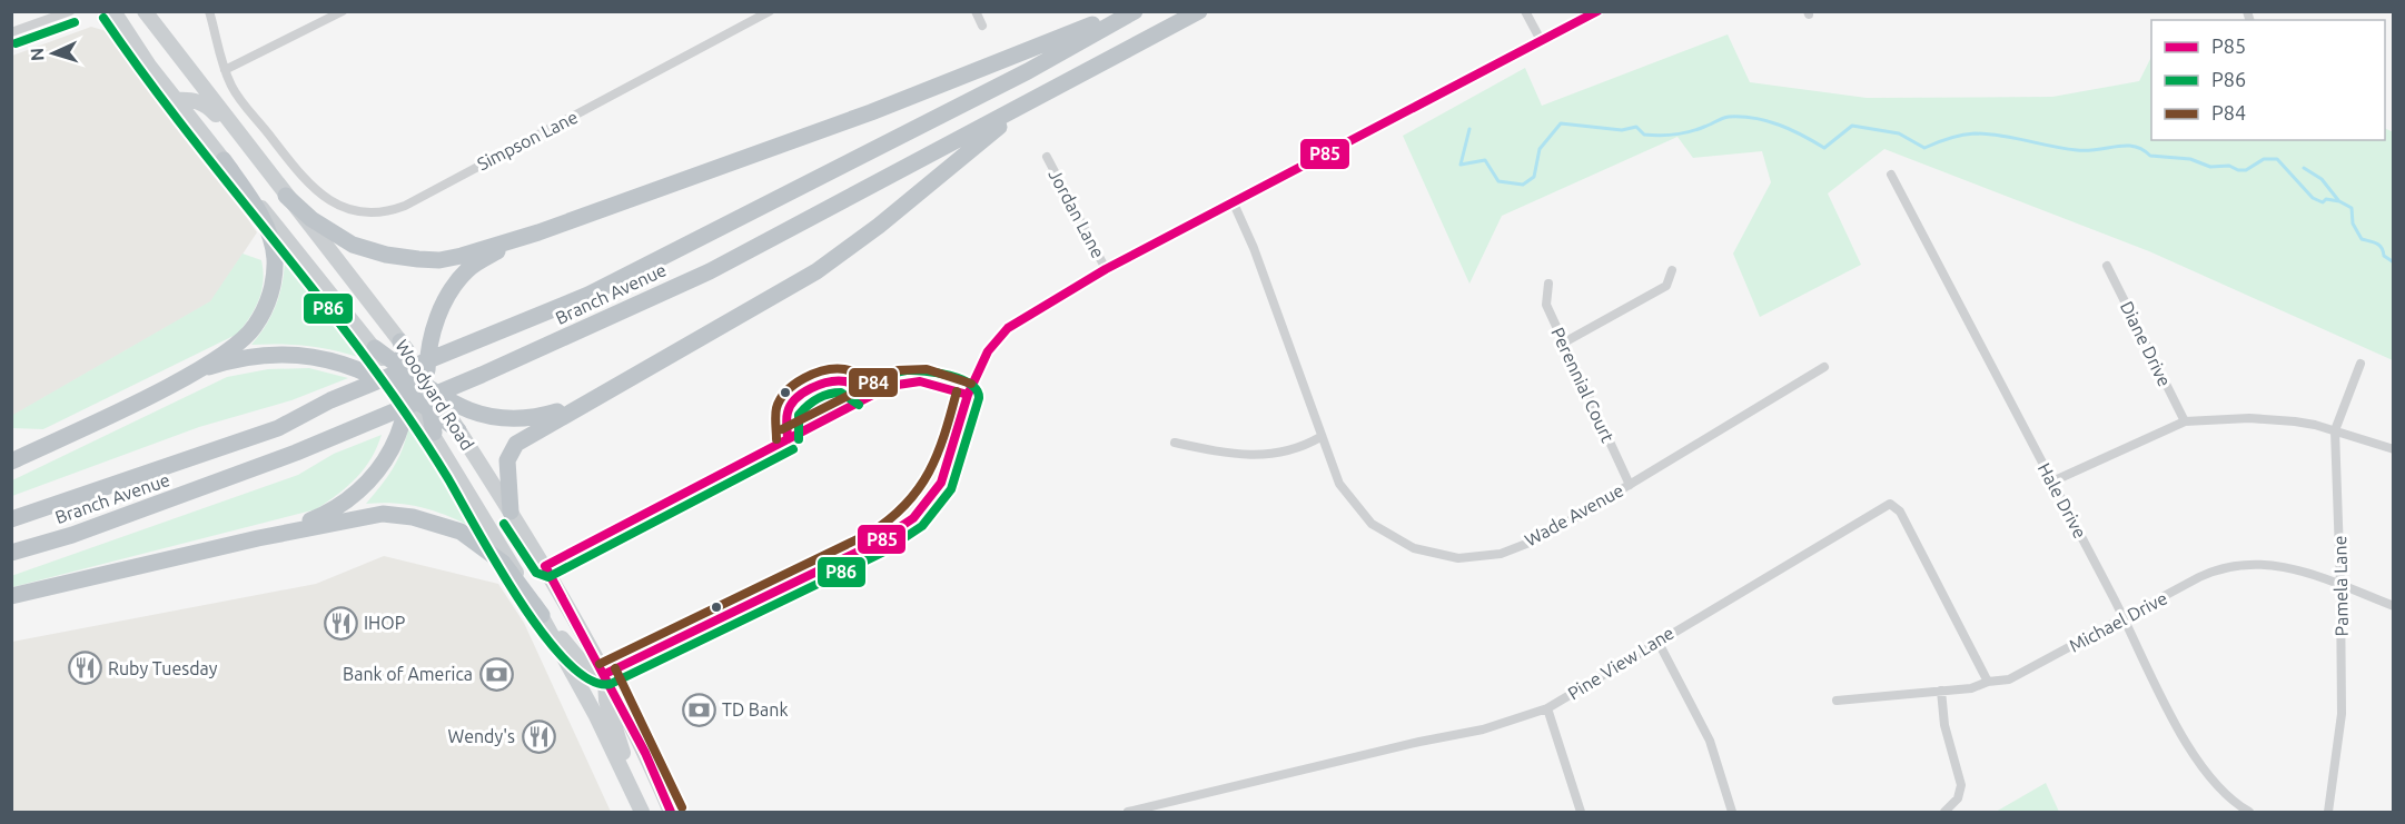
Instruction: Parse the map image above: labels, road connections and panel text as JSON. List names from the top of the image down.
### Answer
{
  "streets": {
    "highway": ["Branch Avenue"],
    "main road": ["Woodyard Road"],
    "street": [
      "Simpson Lane",
      "Jordan Lane",
      "Diane Drive",
      "Perennial Court",
      "Hale Drive",
      "Wade Avenue",
      "Pamela Lane",
      "Michael Drive",
      "Pine View Lane"
    ]
  },
  "crossings": [
    ["Perennial Court", "Wade Avenue"],
    ["Hale Drive", "Michael Drive"],
    ["Pamela Lane", "Michael Drive"],
    ["Michael Drive", "Pine View Lane"]
  ],
  "places": {
    "restaurant": ["IHOP", "Ruby Tuesday", "Wendy's"],
    "bank": ["Bank of America", "TD Bank"]
  },
  "lines": ["transit line P85", "transit line P86", "transit line P84"],
  "legend": ["P85", "P86", "P84"],
  "north": "left"
}
